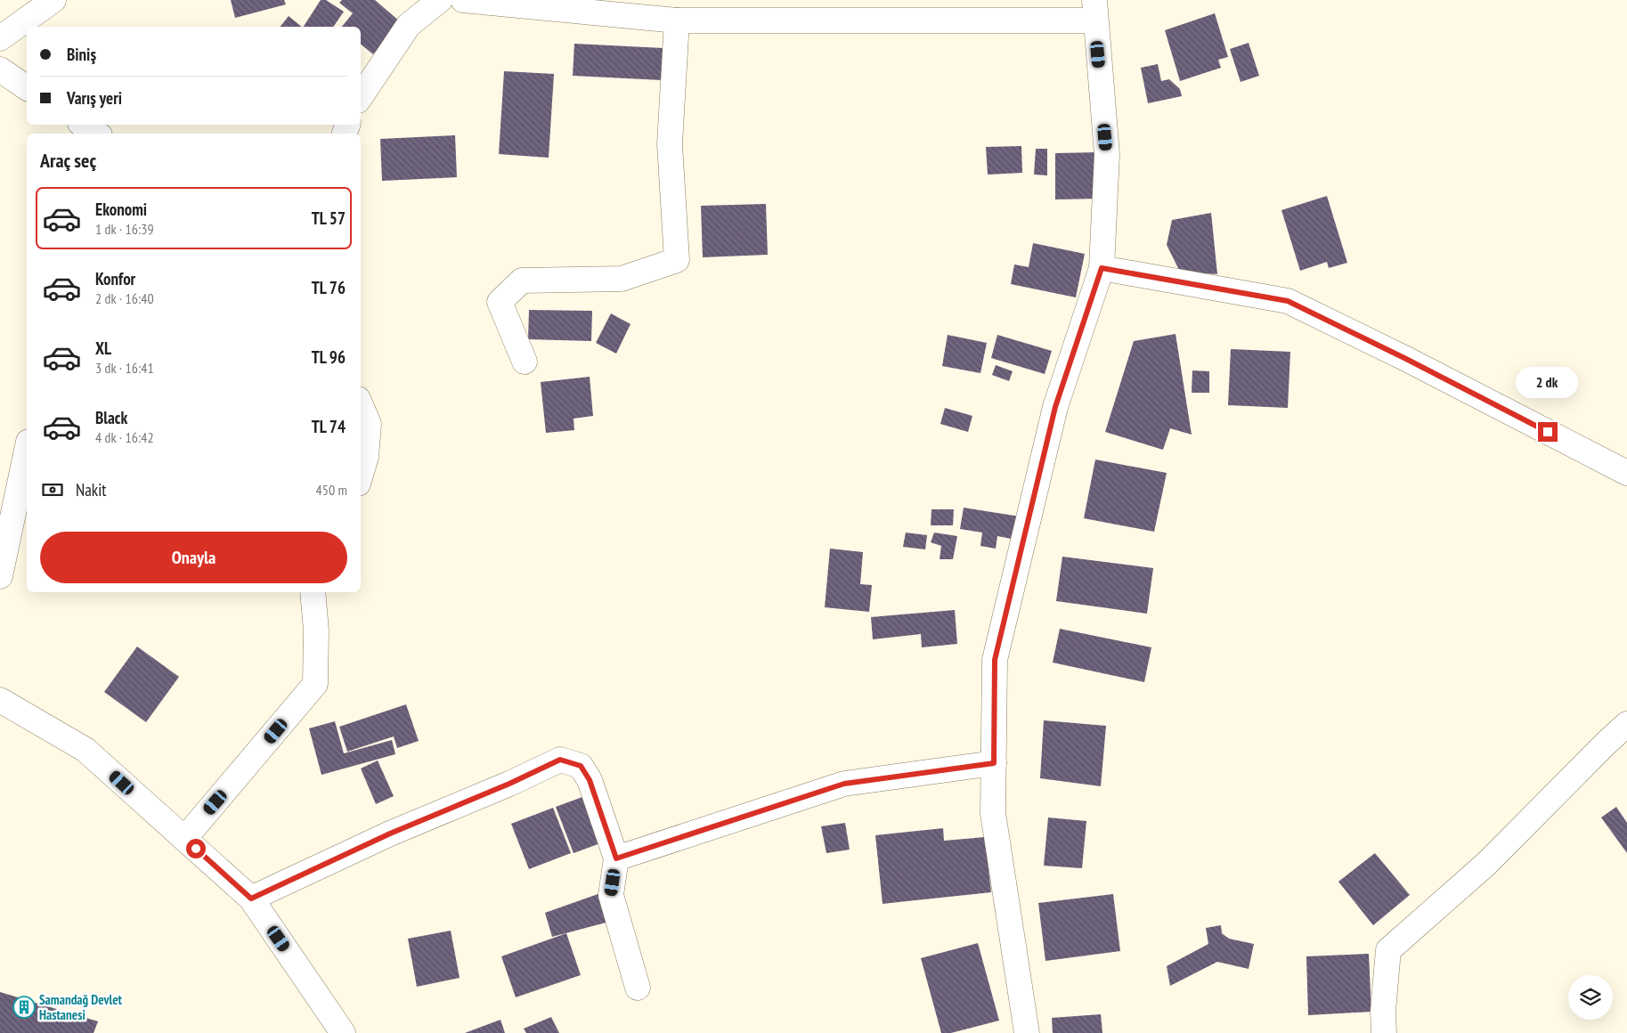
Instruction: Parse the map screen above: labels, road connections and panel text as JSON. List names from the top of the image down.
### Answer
{
  "places": {
    "building": ["Samandağ Devlet Hastanesi"]
  },
  "page": {
    "banner": ["Biniş", "Varış yeri"],
    "heading": "Araç seç",
    "list": [
      {
        "name": "Ekonomi",
        "note": "1 dk · 16:39",
        "value": "TL 57"
      },
      {
        "name": "Konfor",
        "note": "2 dk · 16:40",
        "value": "TL 76"
      },
      {
        "name": "XL",
        "note": "3 dk · 16:41",
        "value": "TL 96"
      },
      {
        "name": "Black",
        "note": "4 dk · 16:42",
        "value": "TL 74"
      }
    ],
    "bubble": "2 dk",
    "pay": ["Nakit", "450 m"],
    "buttons": "Onayla"
  }
}
